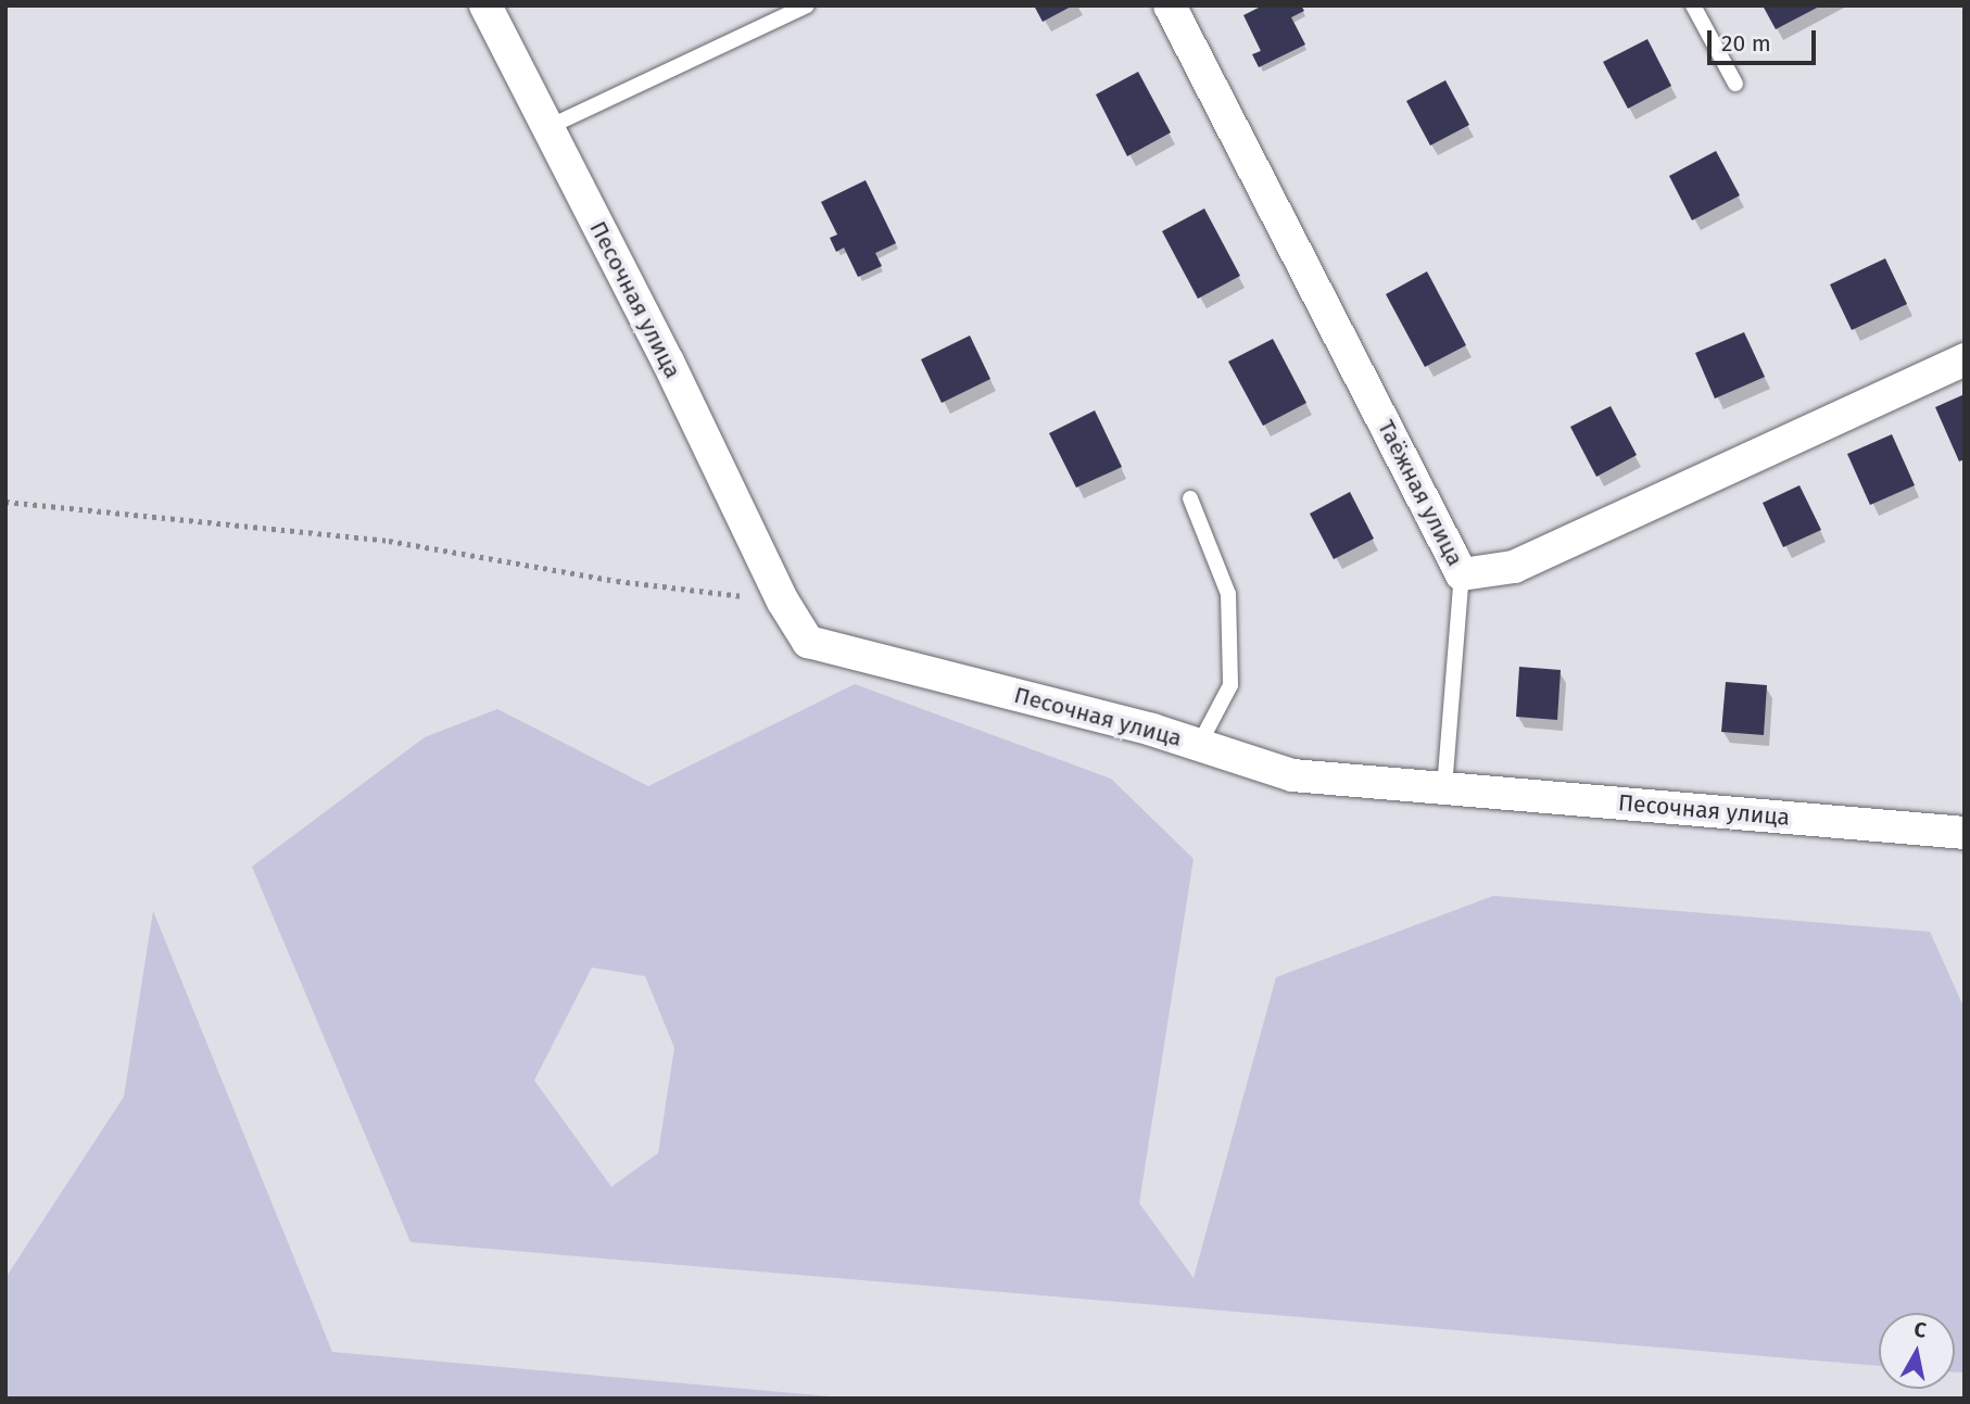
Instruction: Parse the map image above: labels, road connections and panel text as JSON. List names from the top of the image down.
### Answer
{
  "streets": {
    "street": ["Песочная улица", "Таёжная улица"]
  },
  "scale_bar": "20 m",
  "north": "top"
}
